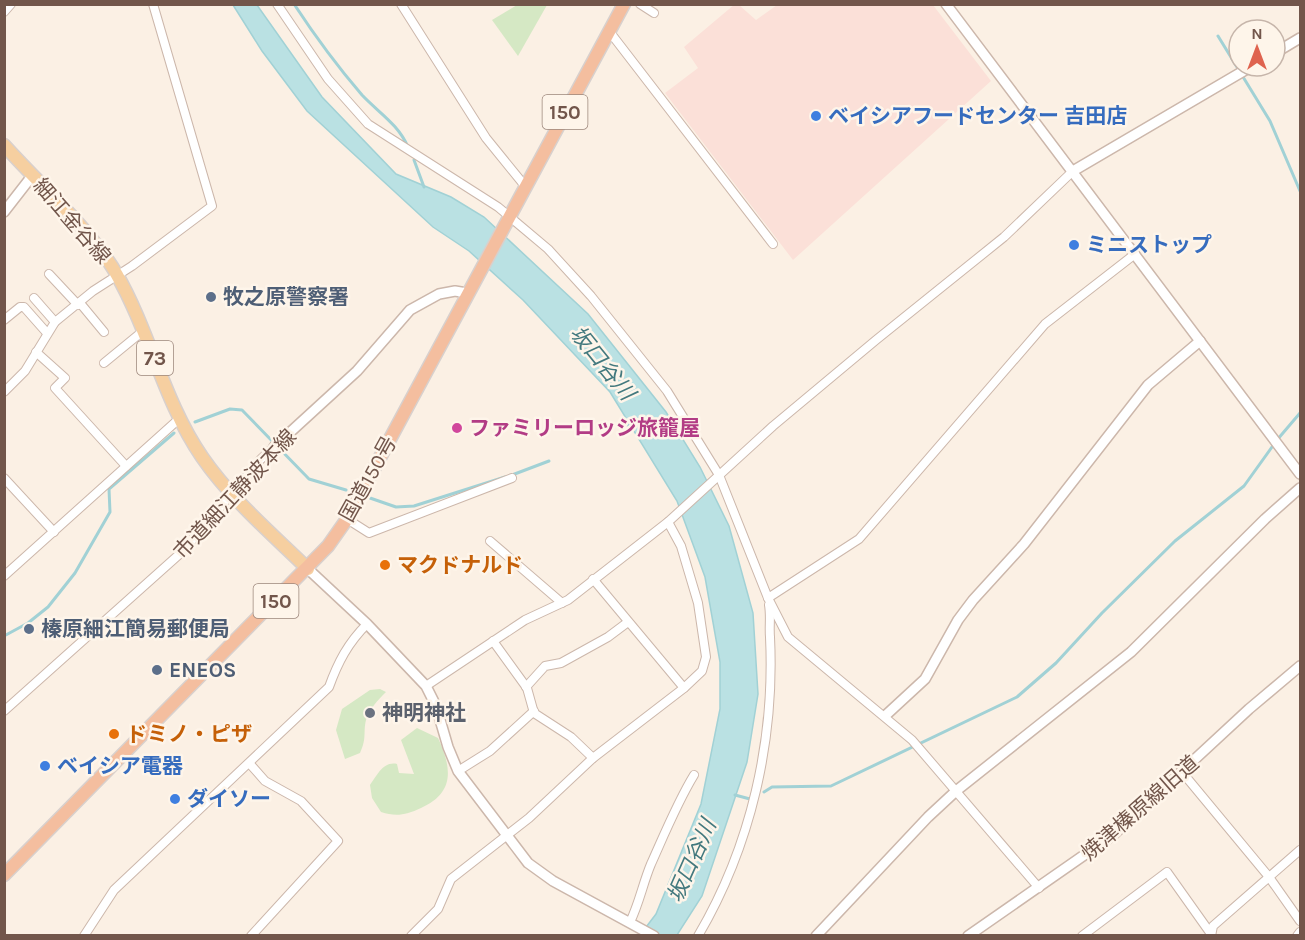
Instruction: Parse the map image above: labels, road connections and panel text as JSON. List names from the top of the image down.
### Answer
{
  "streets": {
    "highway": ["150", "国道150号"],
    "main road": ["細江金谷線", "73"],
    "street": ["市道細江静波本線", "焼津榛原線旧道"]
  },
  "crossings": [
    ["細江金谷線", "国道150号"],
    ["細江金谷線", "市道細江静波本線"],
    ["国道150号", "市道細江静波本線"]
  ],
  "water": ["坂口谷川"],
  "places": [
    "ベイシアフードセンター 吉田店",
    "ミニストップ",
    "牧之原警察署",
    "ファミリーロッジ旅籠屋",
    "マクドナルド",
    "榛原細江簡易郵便局",
    "ENEOS",
    "神明神社",
    "ドミノ・ピザ",
    "ベイシア電器",
    "ダイソー"
  ],
  "north": "top"
}
